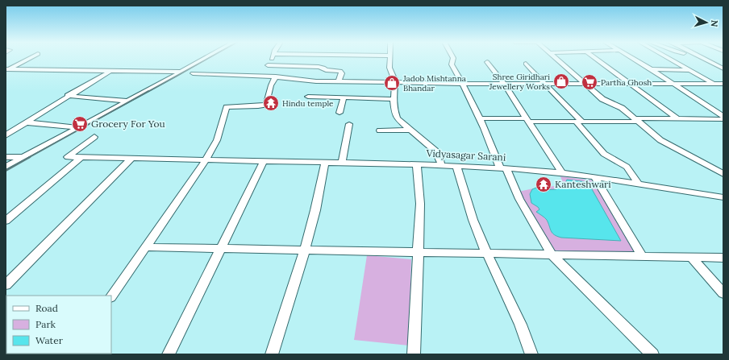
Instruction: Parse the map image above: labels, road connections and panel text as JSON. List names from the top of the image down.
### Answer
{
  "streets": {
    "street": ["Vidyasagar Sarani"]
  },
  "places": {
    "shop": ["Shree Giridhari Jewellery Works", "Jadob Mishtanna Bhandar"],
    "supermarket": ["Partha Ghosh", "Grocery For You"],
    "temple": ["Hindu temple", "Kanteshwari"]
  },
  "legend": ["Road", "Park", "Water"],
  "north": "right"
}
